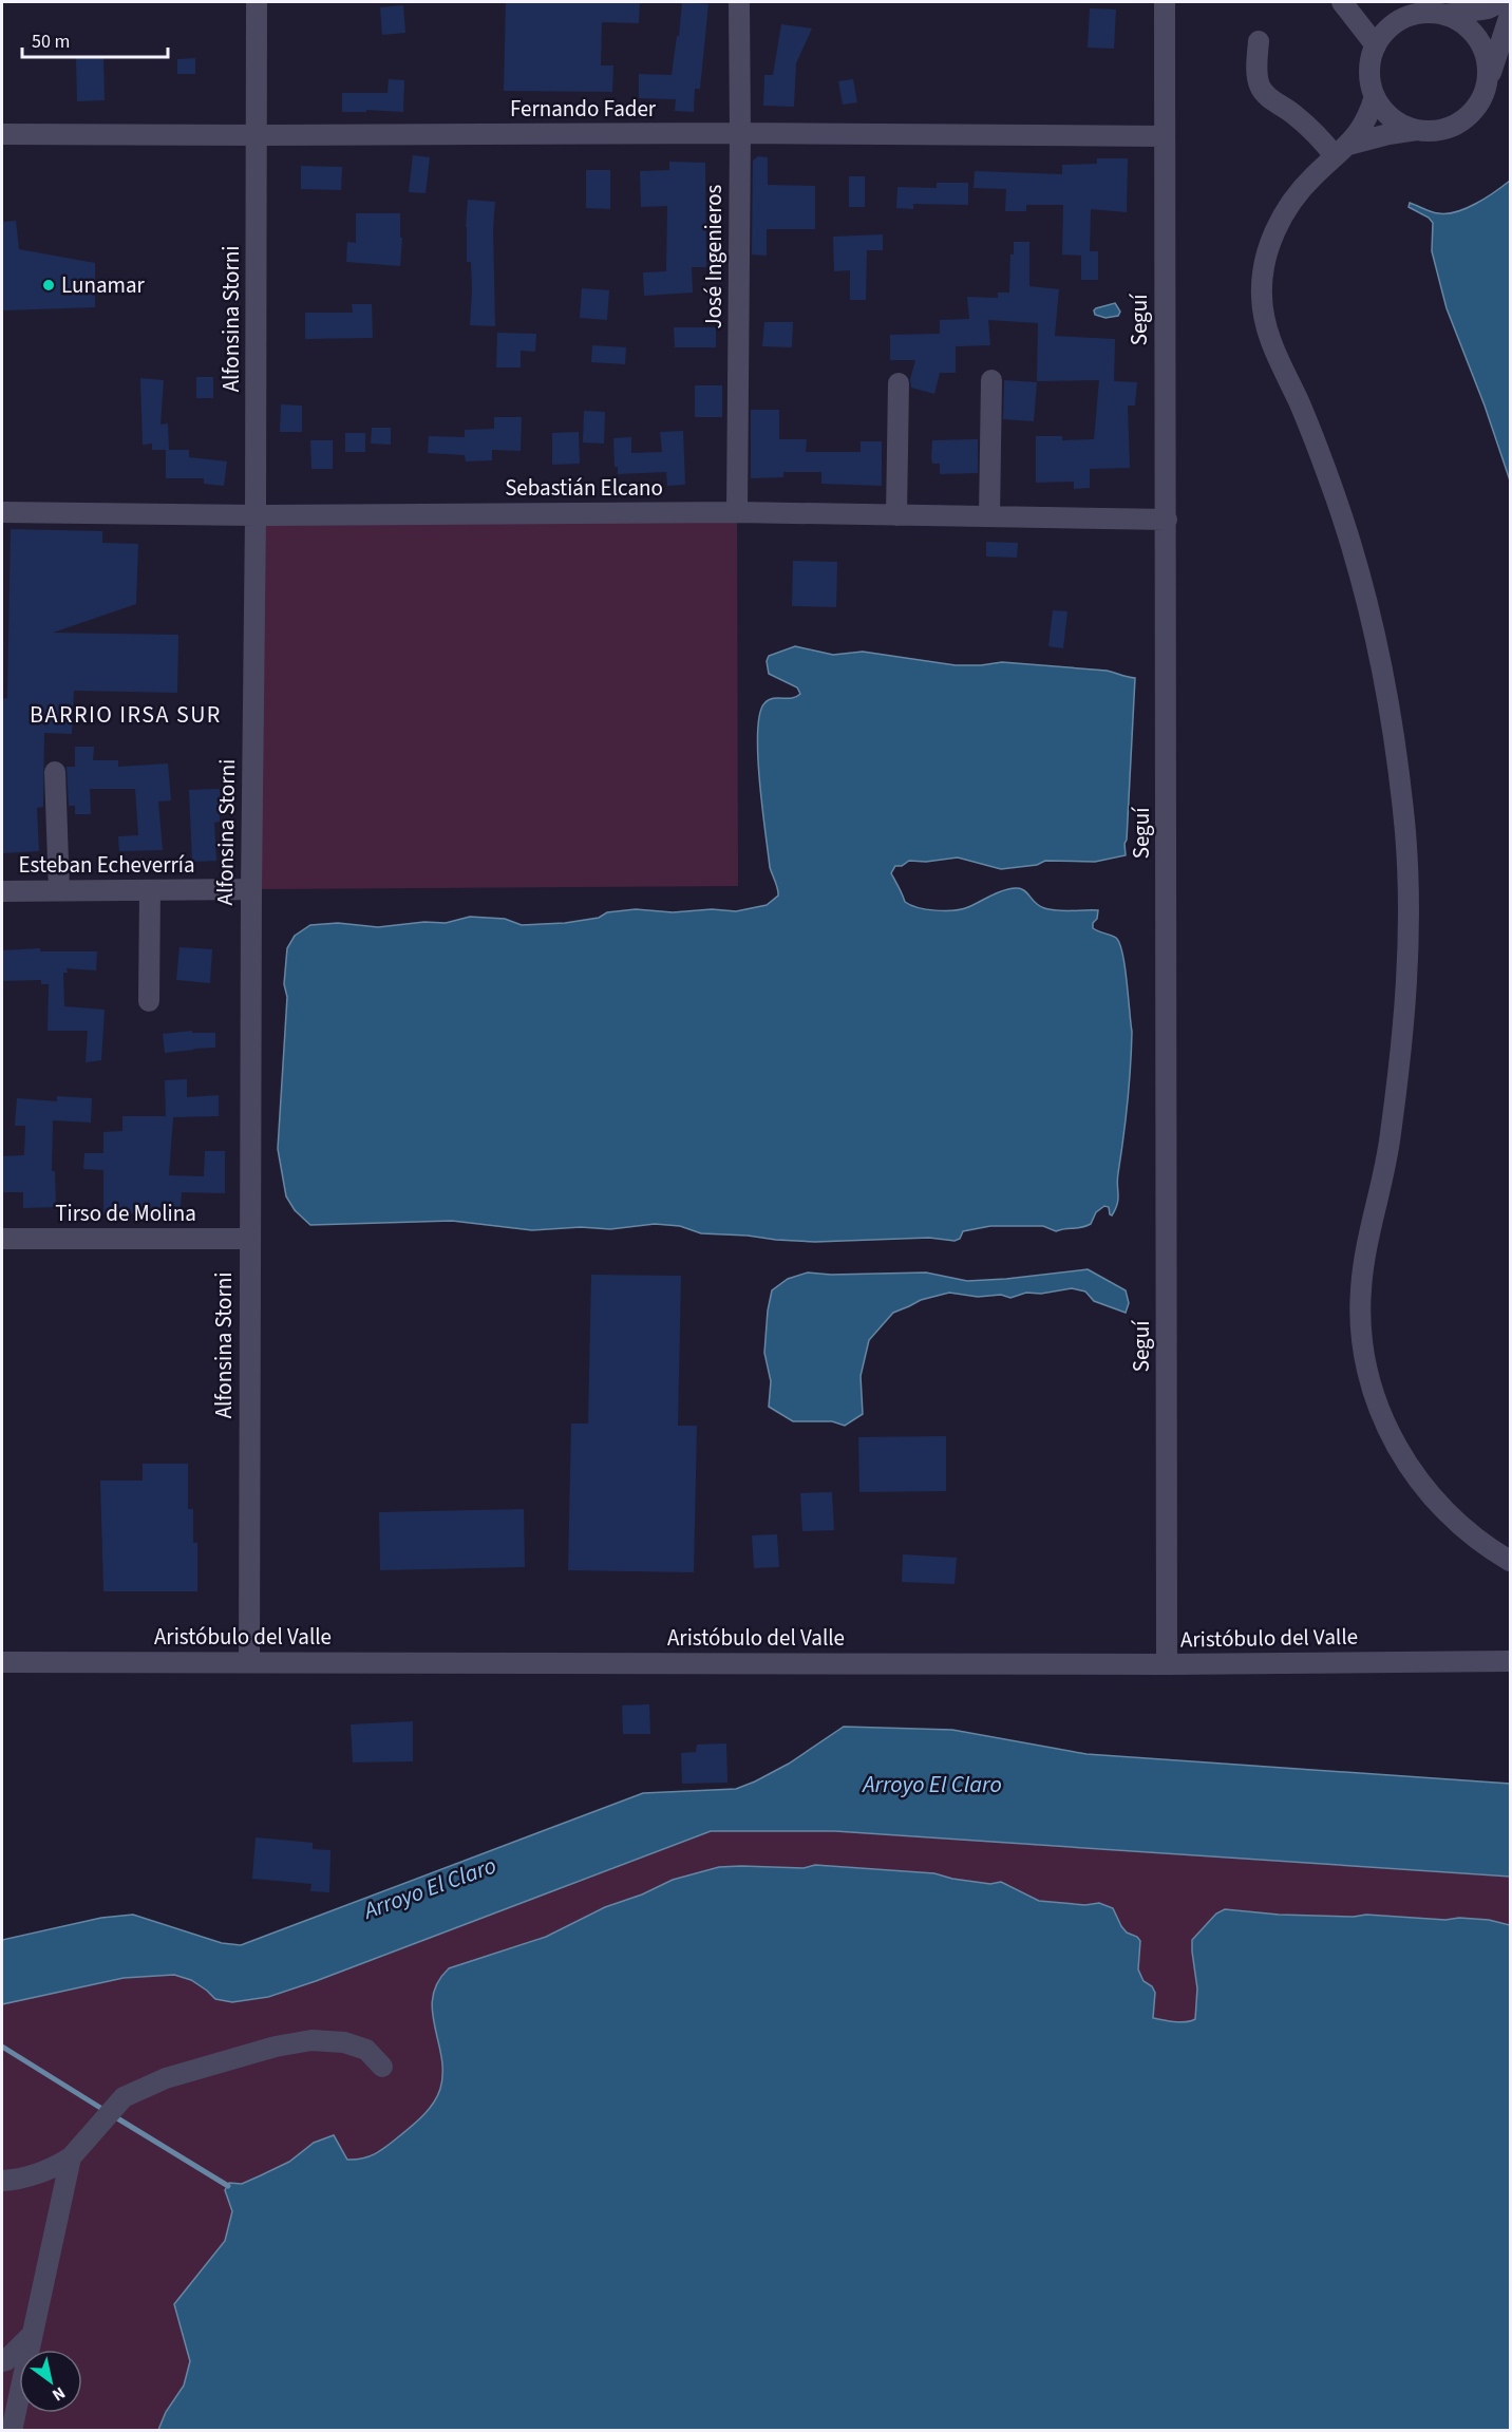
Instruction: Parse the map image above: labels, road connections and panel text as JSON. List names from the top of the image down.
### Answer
{
  "streets": {
    "street": [
      "Fernando Fader",
      "José Ingenieros",
      "Alfonsina Storni",
      "Seguí",
      "Sebastián Elcano",
      "Esteban Echeverría",
      "Tirso de Molina",
      "Aristóbulo del Valle"
    ]
  },
  "crossings": [
    ["Fernando Fader", "José Ingenieros"],
    ["Fernando Fader", "Alfonsina Storni"],
    ["Fernando Fader", "Seguí"],
    ["José Ingenieros", "Sebastián Elcano"],
    ["Alfonsina Storni", "Sebastián Elcano"],
    ["Alfonsina Storni", "Esteban Echeverría"],
    ["Alfonsina Storni", "Tirso de Molina"],
    ["Alfonsina Storni", "Aristóbulo del Valle"],
    ["Seguí", "Sebastián Elcano"],
    ["Seguí", "Aristóbulo del Valle"]
  ],
  "districts": ["BARRIO IRSA SUR"],
  "water": ["Arroyo El Claro"],
  "places": ["Lunamar"],
  "scale_bar": "50 m",
  "north": "bottom right"
}
